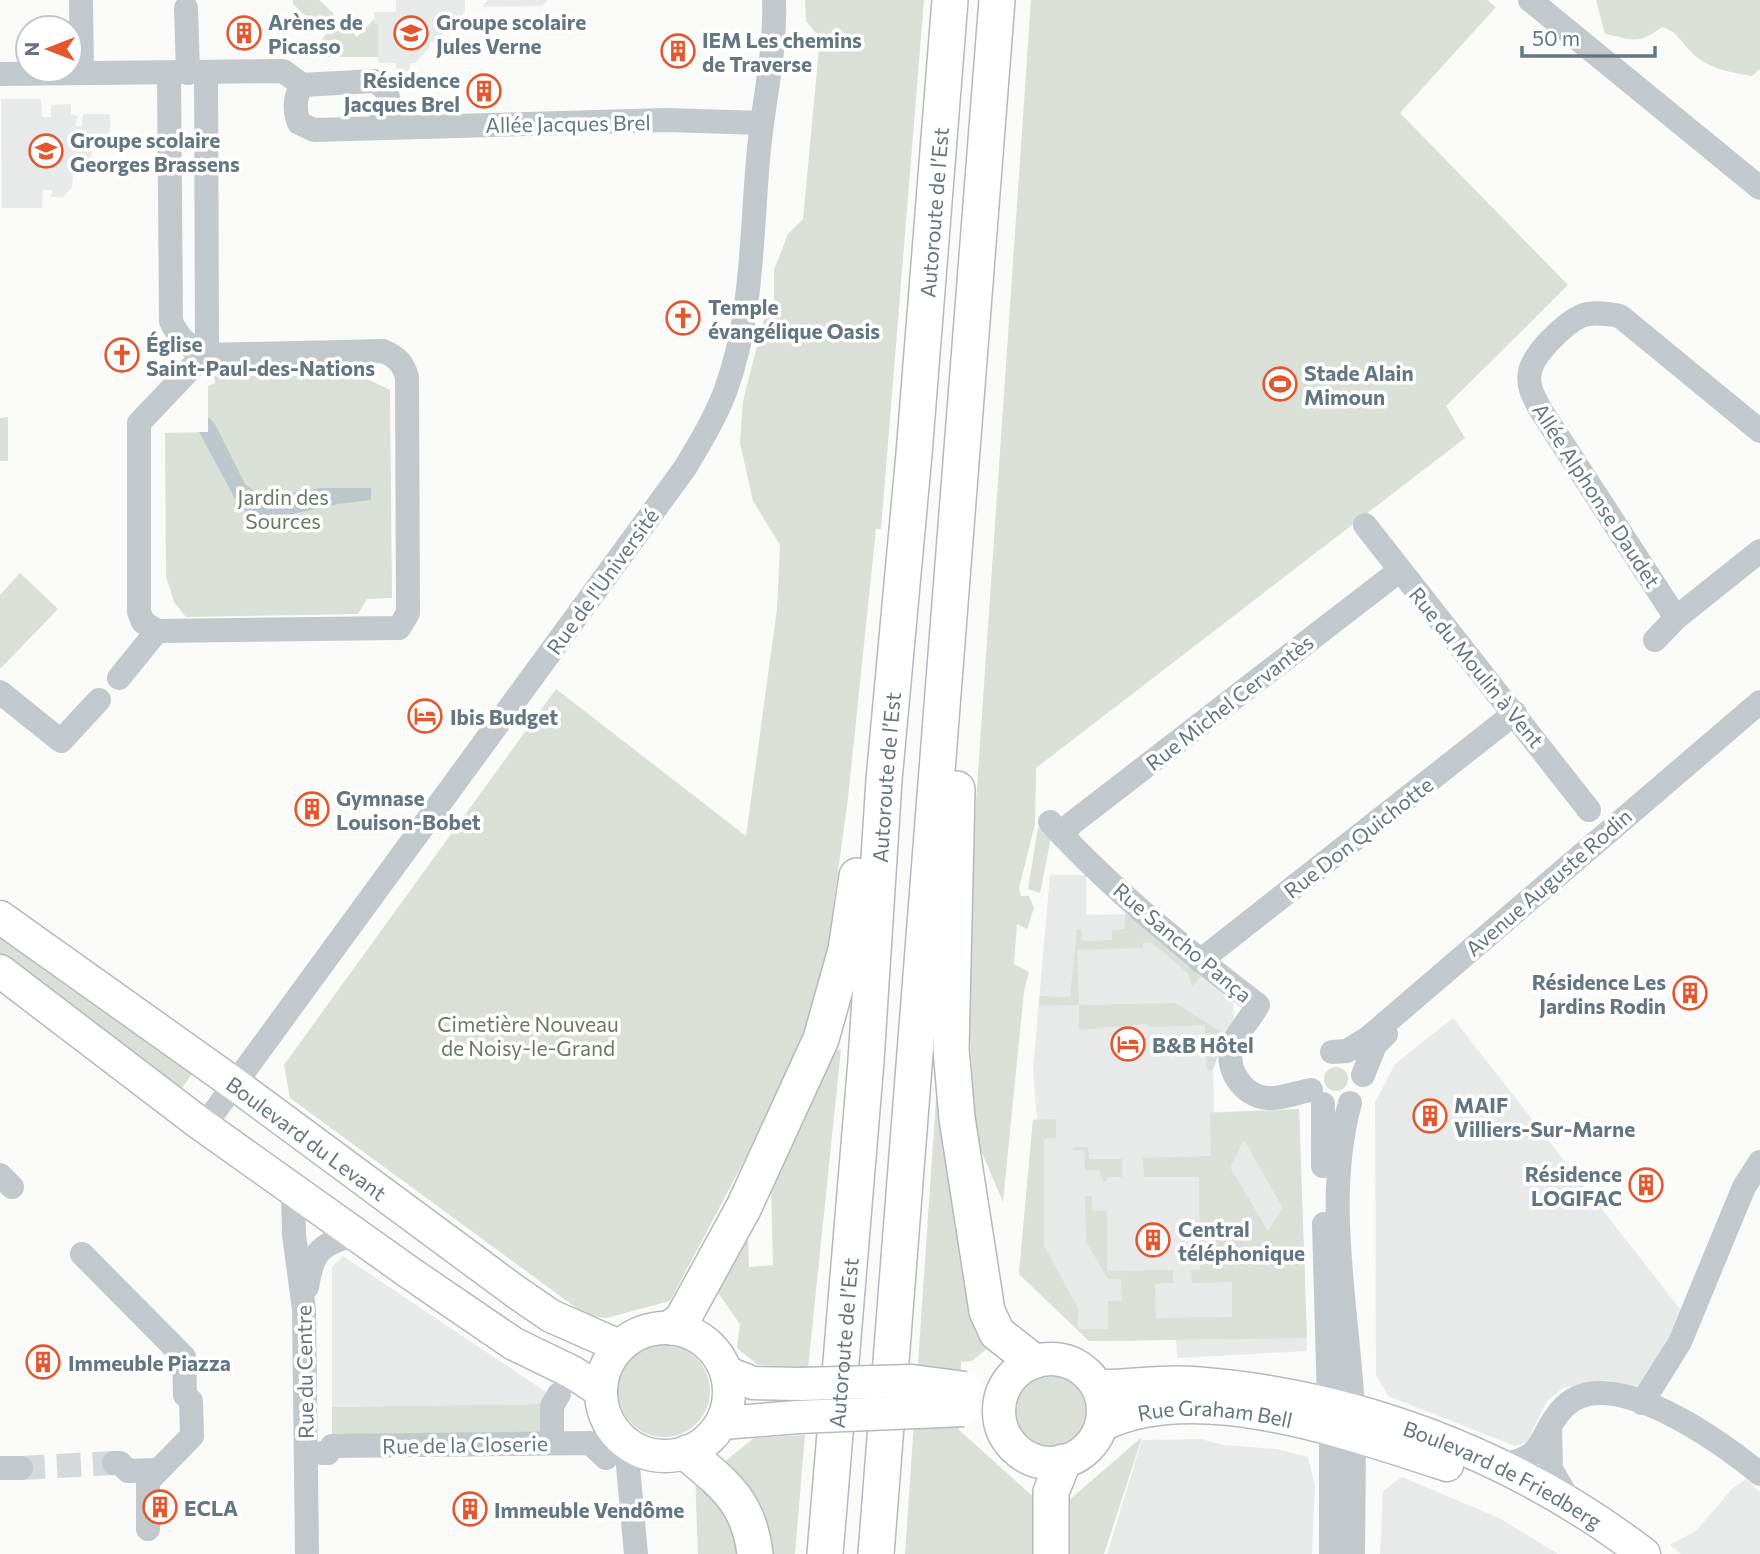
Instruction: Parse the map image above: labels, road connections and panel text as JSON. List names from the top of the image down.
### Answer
{
  "streets": {
    "highway": ["Autoroute de l’Est"],
    "main road": ["Boulevard du Levant", "Rue Graham Bell", "Boulevard de Friedberg"],
    "street": [
      "Allée Jacques Brel",
      "Allée Alphonse Daudet",
      "Rue de l'Université",
      "Rue du Moulin à Vent",
      "Rue Michel Cervantès",
      "Rue Don Quichotte",
      "Avenue Auguste Rodin",
      "Rue Sancho Pança",
      "Rue du Centre",
      "Rue de la Closerie"
    ]
  },
  "crossings": [
    ["Allée Jacques Brel", "Rue de l'Université"],
    ["Rue de l'Université", "Boulevard du Levant"],
    ["Rue du Moulin à Vent", "Rue Michel Cervantès"],
    ["Rue du Moulin à Vent", "Rue Don Quichotte"],
    ["Rue Michel Cervantès", "Rue Sancho Pança"],
    ["Rue Don Quichotte", "Rue Sancho Pança"],
    ["Avenue Auguste Rodin", "Rue Sancho Pança"],
    ["Avenue Auguste Rodin", "Rue Graham Bell"],
    ["Avenue Auguste Rodin", "Boulevard de Friedberg"],
    ["Boulevard du Levant", "Rue de la Closerie"],
    ["Rue Graham Bell", "Boulevard de Friedberg"]
  ],
  "parks": ["Jardin des Sources", "Cimetière Nouveau de Noisy-le-Grand"],
  "places": {
    "building": [
      "Arènes de Picasso",
      "IEM Les chemins de Traverse",
      "Résidence Jacques Brel",
      "Gymnase Louison-Bobet",
      "Résidence Les Jardins Rodin",
      "MAIF Villiers-Sur-Marne",
      "Résidence LOGIFAC",
      "Central téléphonique",
      "Immeuble Piazza",
      "ECLA",
      "Immeuble Vendôme"
    ],
    "school or university": ["Groupe scolaire Jules Verne", "Groupe scolaire Georges Brassens"],
    "church": ["Temple évangélique Oasis", "Église Saint-Paul-des-Nations"],
    "sports": ["Stade Alain Mimoun"],
    "hotel": ["Ibis Budget", "B&B Hôtel"]
  },
  "scale_bar": "50 m",
  "north": "left"
}
